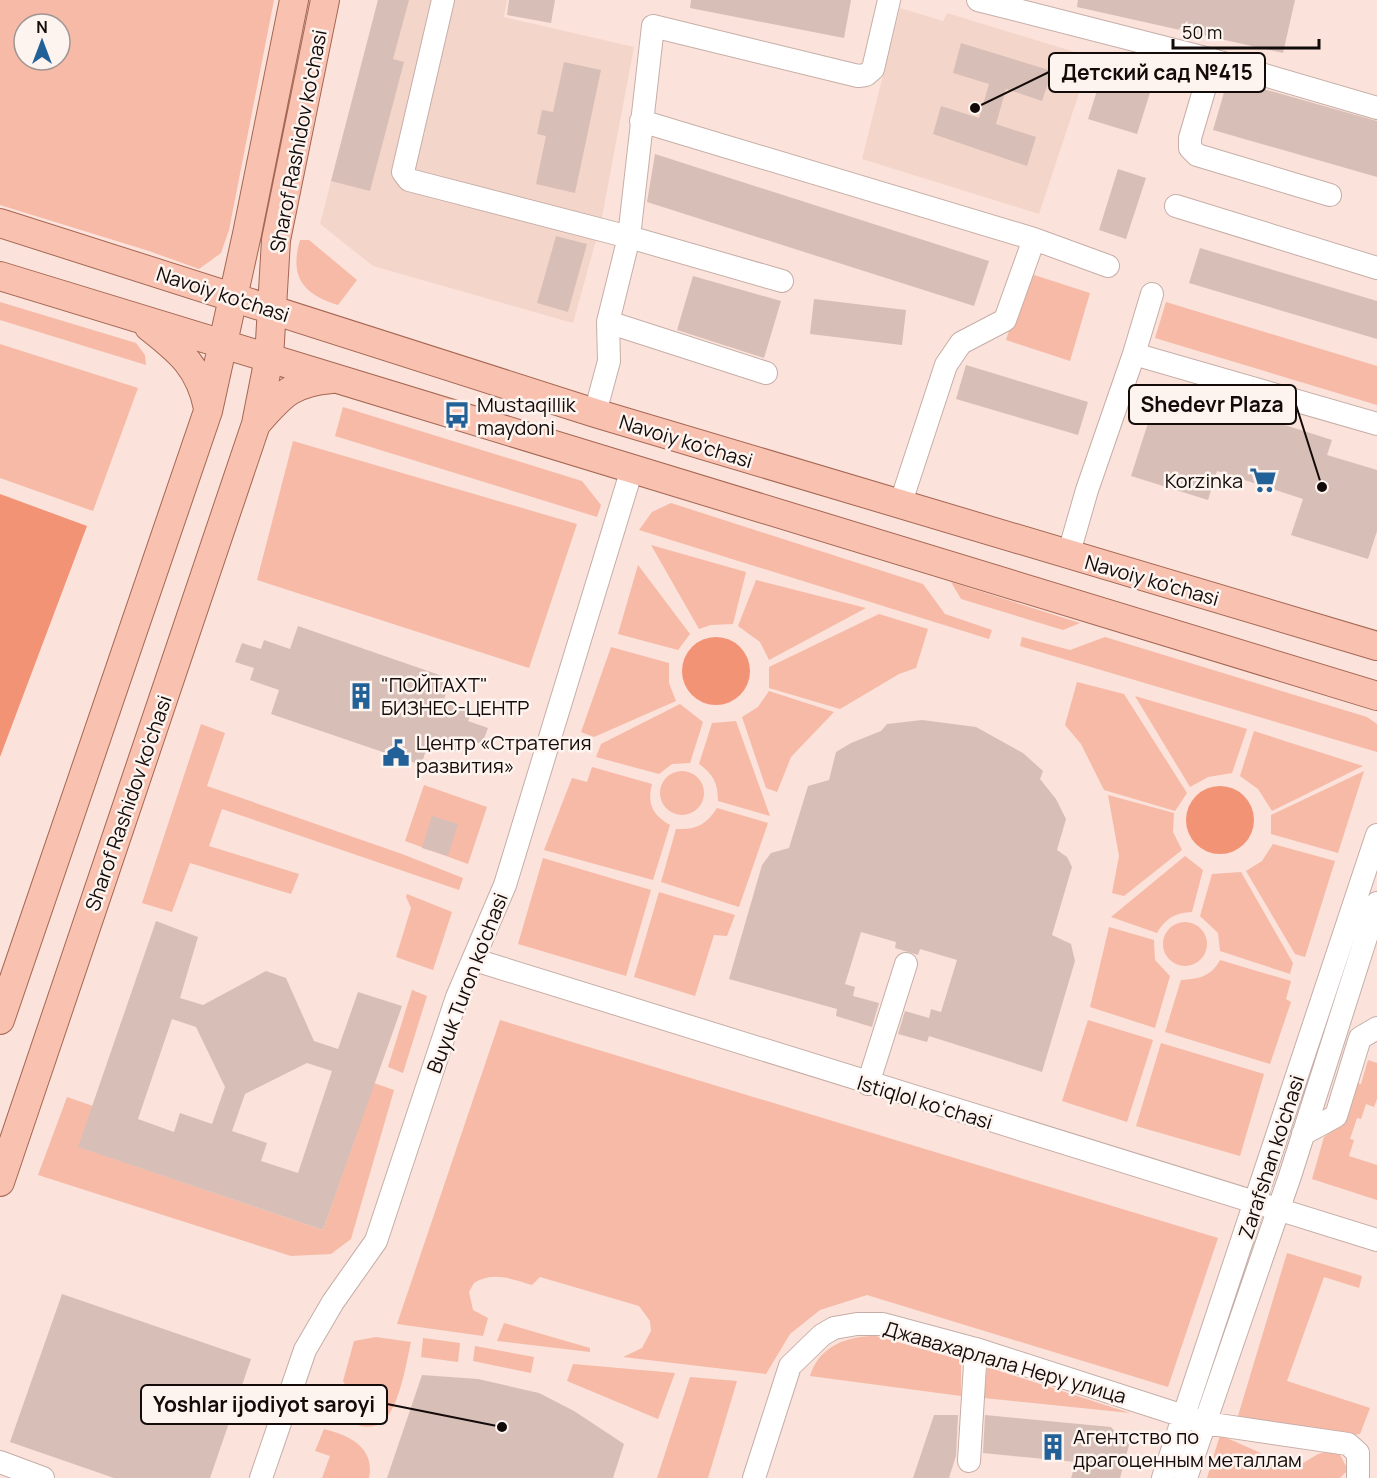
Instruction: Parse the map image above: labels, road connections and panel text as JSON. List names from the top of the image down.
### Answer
{
  "streets": {
    "main road": ["Sharof Rashidov ko'chasi", "Navoiy ko'chasi"],
    "street": [
      "Buyuk Turon ko'chasi",
      "Istiqlol ko‘chasi",
      "Zarafshan ko'chasi",
      "Джавахарлала Неру улица"
    ]
  },
  "crossings": [
    ["Sharof Rashidov ko'chasi", "Navoiy ko'chasi"],
    ["Buyuk Turon ko'chasi", "Istiqlol ko‘chasi"],
    ["Istiqlol ko‘chasi", "Zarafshan ko'chasi"],
    ["Zarafshan ko'chasi", "Джавахарлала Неру улица"]
  ],
  "places": {
    "other": ["Детский сад №415", "Shedevr Plaza", "Yoshlar ijodiyot saroyi"],
    "bus stop": ["Mustaqillik maydoni"],
    "supermarket": ["Korzinka"],
    "building": ["\"ПОЙТАХТ\" БИЗНЕС-ЦЕНТР", "Агентство по драгоценным металлам"],
    "public building": ["Центр «Стратегия развития»"]
  },
  "scale_bar": "50 m",
  "north": "top"
}
